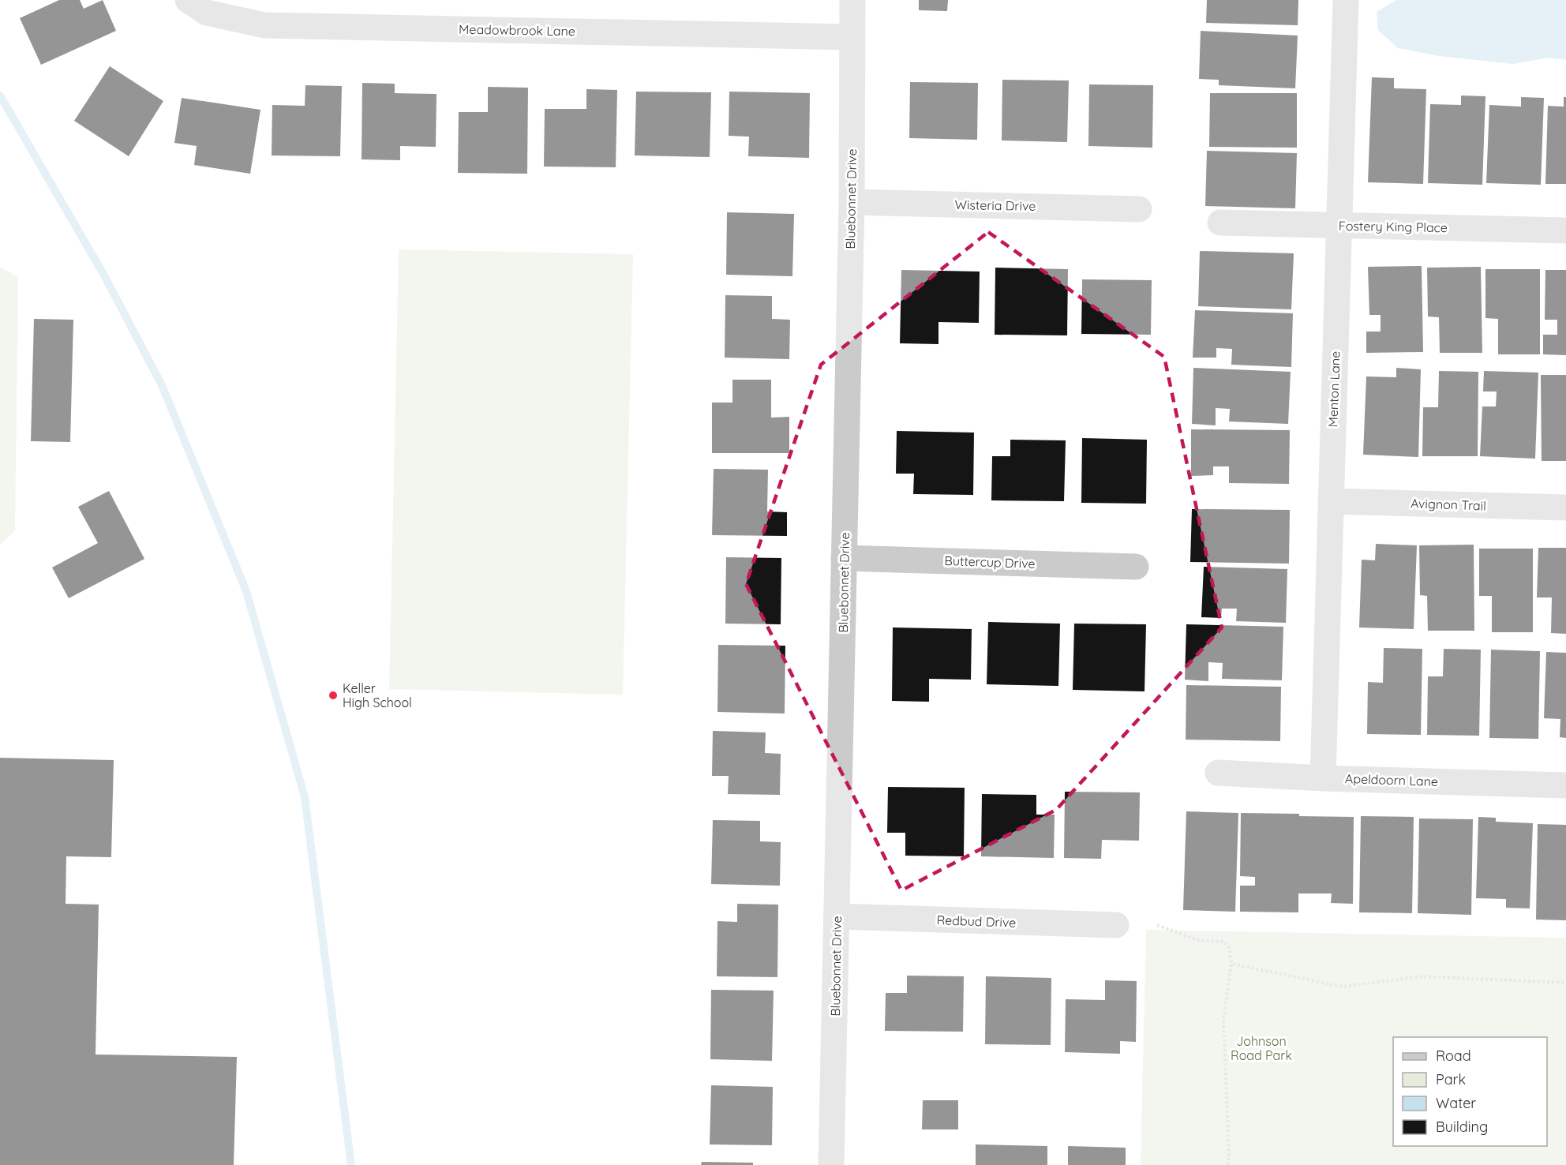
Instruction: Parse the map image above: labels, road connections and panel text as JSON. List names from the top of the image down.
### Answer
{
  "streets": {
    "street": [
      "Meadowbrook Lane",
      "Bluebonnet Drive",
      "Wisteria Drive",
      "Fostery King Place",
      "Menton Lane",
      "Avignon Trail",
      "Buttercup Drive",
      "Apeldoorn Lane",
      "Redbud Drive"
    ]
  },
  "crossings": [
    ["Meadowbrook Lane", "Bluebonnet Drive"],
    ["Bluebonnet Drive", "Wisteria Drive"],
    ["Bluebonnet Drive", "Buttercup Drive"],
    ["Bluebonnet Drive", "Redbud Drive"],
    ["Fostery King Place", "Menton Lane"],
    ["Menton Lane", "Avignon Trail"],
    ["Menton Lane", "Apeldoorn Lane"]
  ],
  "parks": ["Johnson Road Park"],
  "places": ["Keller High School"],
  "legend": [
    "Road",
    "Park",
    "Water",
    "Building"
  ]
}
